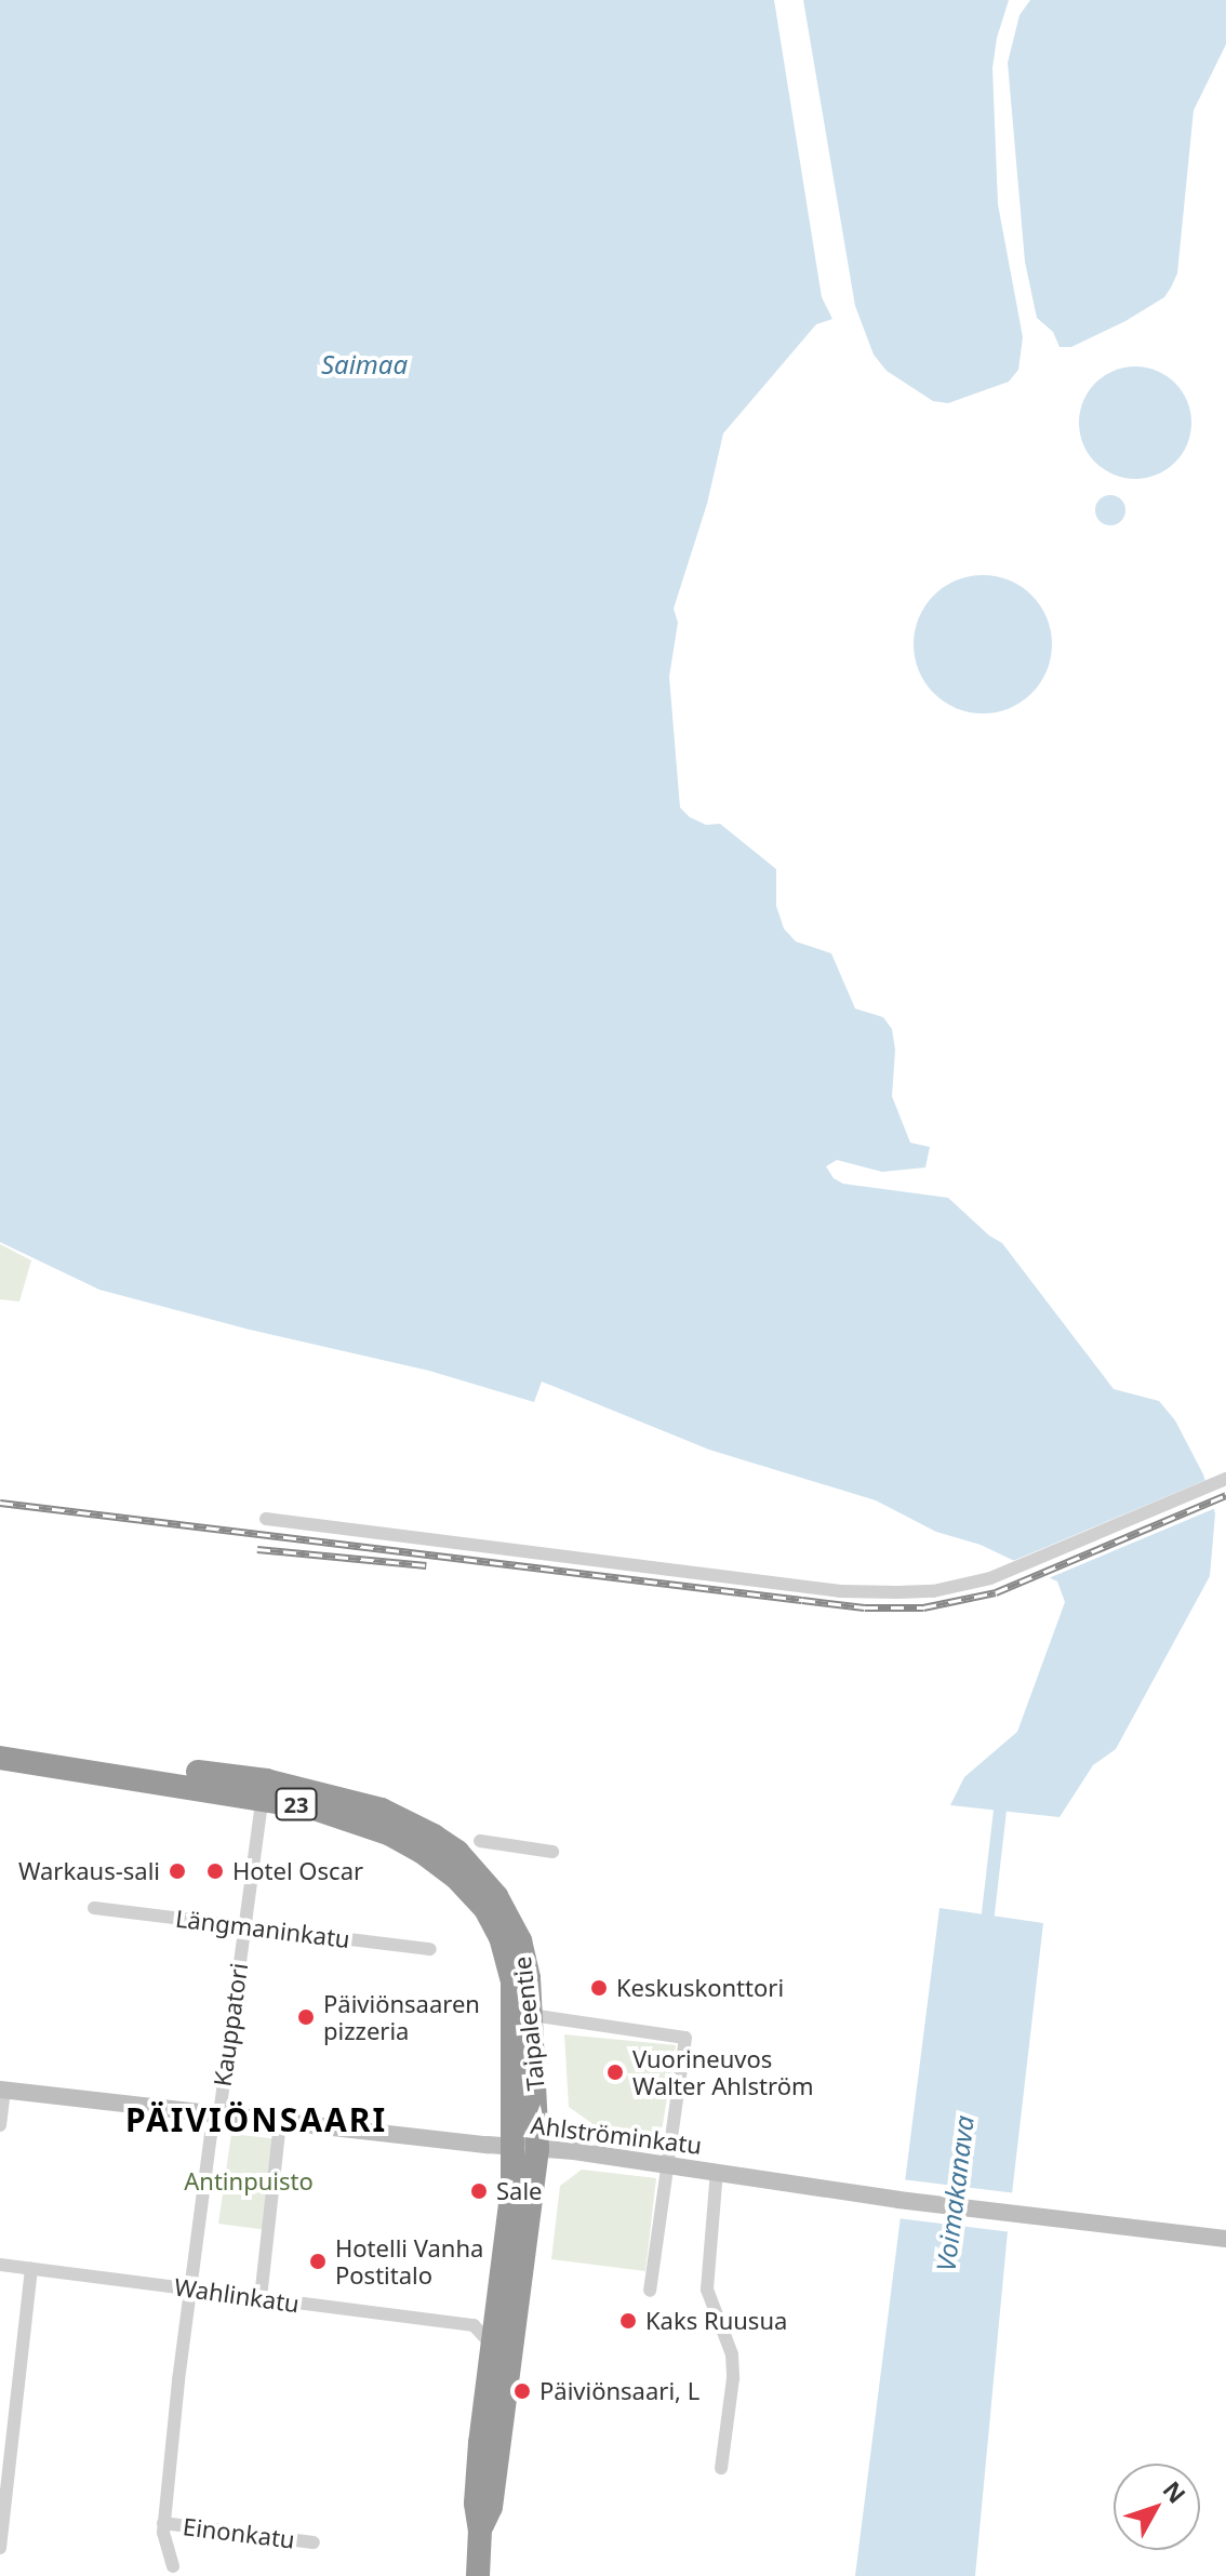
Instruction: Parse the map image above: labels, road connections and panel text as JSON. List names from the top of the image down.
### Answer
{
  "streets": {
    "highway": ["23", "Taipaleentie"],
    "street": [
      "Längmaninkatu",
      "Kauppatori",
      "Ahlströminkatu",
      "Wahlinkatu",
      "Einonkatu"
    ]
  },
  "crossings": [
    ["Längmaninkatu", "Kauppatori"],
    ["Taipaleentie", "Kauppatori"],
    ["Taipaleentie", "Ahlströminkatu"],
    ["Kauppatori", "Ahlströminkatu"]
  ],
  "districts": ["PÄIVIÖNSAARI"],
  "water": ["Saimaa", "Voimakanava"],
  "parks": ["Antinpuisto"],
  "places": [
    "Warkaus-sali",
    "Hotel Oscar",
    "Keskuskonttori",
    "Päiviönsaaren pizzeria",
    "Vuorineuvos Walter Ahlström",
    "Sale",
    "Hotelli Vanha Postitalo",
    "Kaks Ruusua",
    "Päiviönsaari, L"
  ],
  "north": "top right"
}
